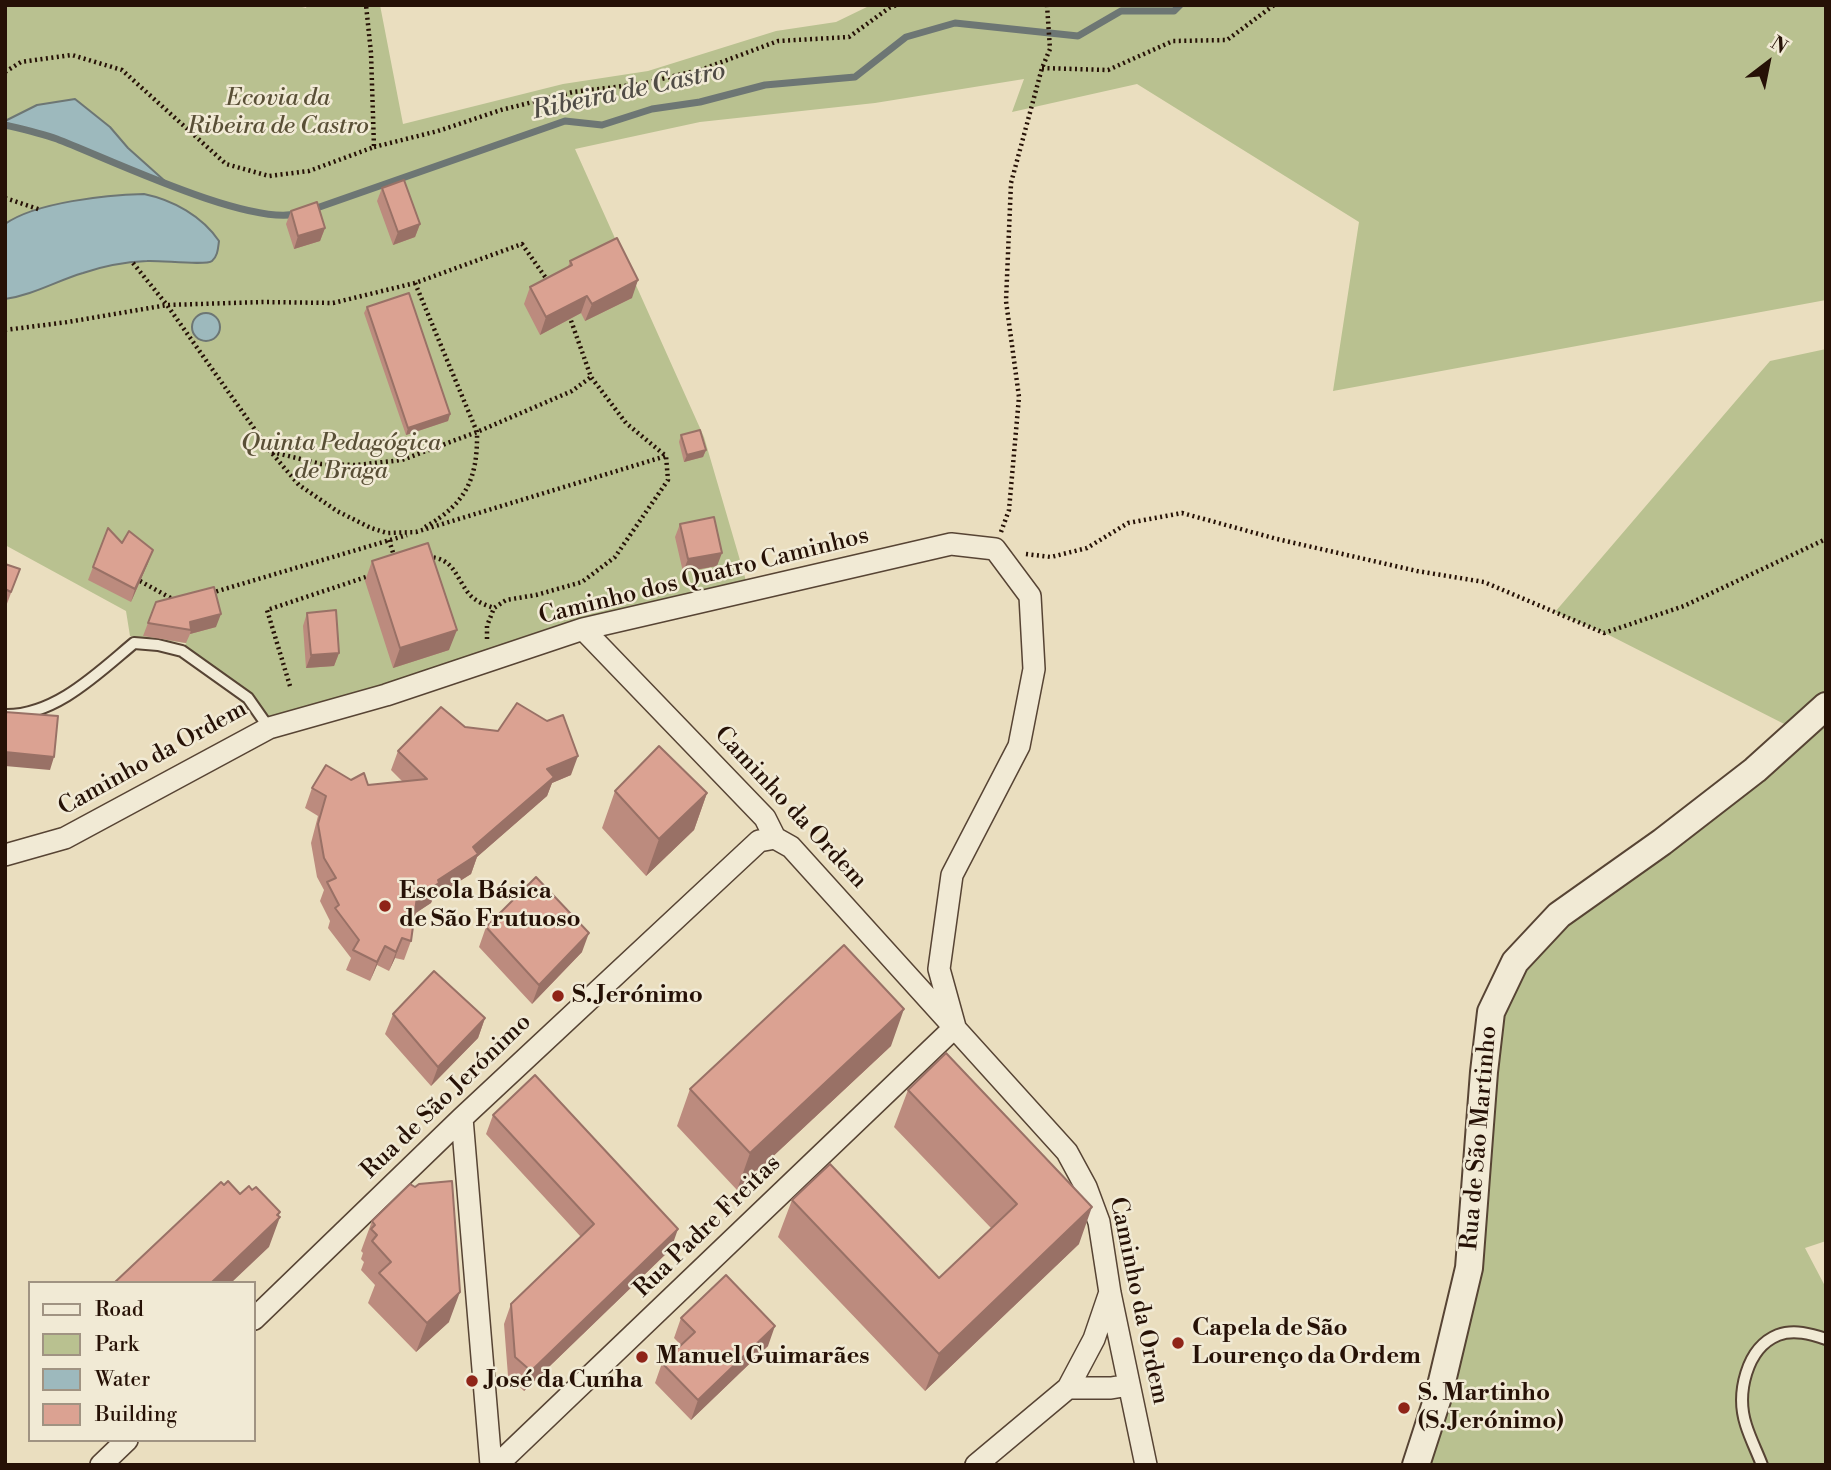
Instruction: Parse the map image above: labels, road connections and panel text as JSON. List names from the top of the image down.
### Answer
{
  "streets": {
    "street": [
      "Caminho dos Quatro Caminhos",
      "Caminho da Ordem",
      "Rua de São Jerónimo",
      "Rua de São Martinho",
      "Rua Padre Freitas"
    ]
  },
  "crossings": [
    ["Caminho dos Quatro Caminhos", "Caminho da Ordem"],
    ["Caminho da Ordem", "Rua de São Jerónimo"],
    ["Caminho da Ordem", "Rua Padre Freitas"]
  ],
  "water": ["Ribeira de Castro"],
  "parks": ["Ecovia da Ribeira de Castro", "Quinta Pedagógica de Braga"],
  "places": [
    "Escola Básica de São Frutuoso",
    "S. Jerónimo",
    "Capela de São Lourenço da Ordem",
    "Manuel Guimarães",
    "José da Cunha",
    "S. Martinho (S. Jerónimo)"
  ],
  "legend": [
    "Road",
    "Park",
    "Water",
    "Building"
  ],
  "north": "top right"
}
